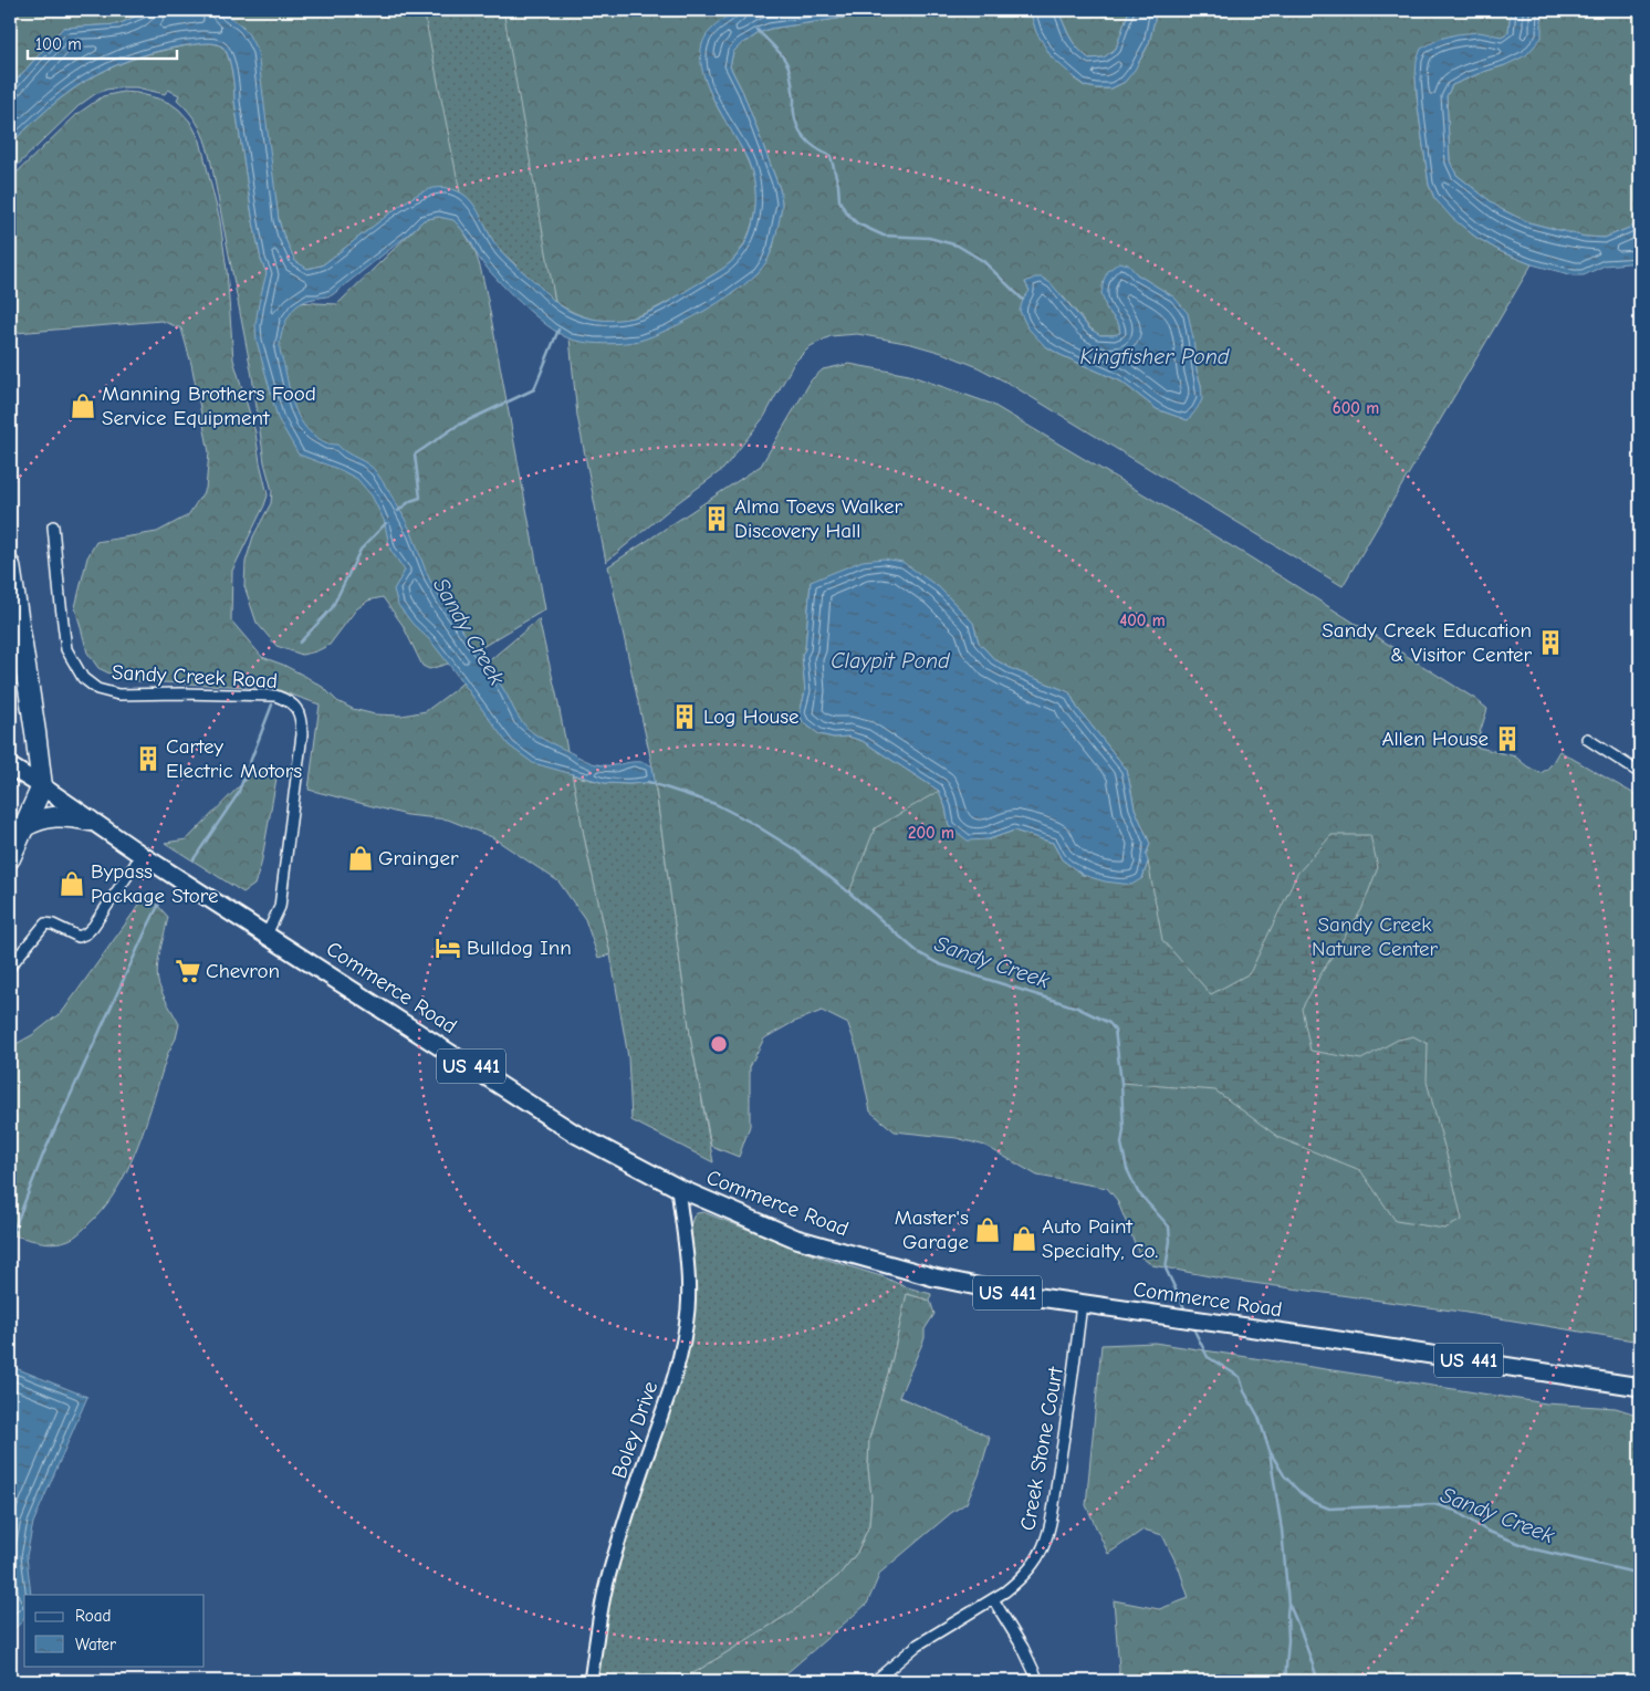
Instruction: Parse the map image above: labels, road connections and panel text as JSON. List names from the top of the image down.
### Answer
{
  "streets": {
    "highway": ["Commerce Road", "US 441"],
    "street": ["Sandy Creek Road", "Boley Drive", "Creek Stone Court"]
  },
  "crossings": [
    ["Sandy Creek Road", "Commerce Road"],
    ["Commerce Road", "Boley Drive"],
    ["Commerce Road", "Creek Stone Court"]
  ],
  "water": ["Kingfisher Pond", "Sandy Creek", "Claypit Pond"],
  "parks": ["Sandy Creek Nature Center"],
  "places": {
    "shop": [
      "Manning Brothers Food Service Equipment",
      "Grainger",
      "Bypass Package Store",
      "Master's Garage",
      "Auto Paint Specialty, Co."
    ],
    "building": [
      "Alma Toevs Walker Discovery Hall",
      "Sandy Creek Education & Visitor Center",
      "Log House",
      "Allen House",
      "Cartey Electric Motors"
    ],
    "hotel": ["Bulldog Inn"],
    "supermarket": ["Chevron"]
  },
  "legend": ["Road", "Water"],
  "scale_bar": "100 m",
  "rings": ["600 m", "400 m", "200 m"]
}
